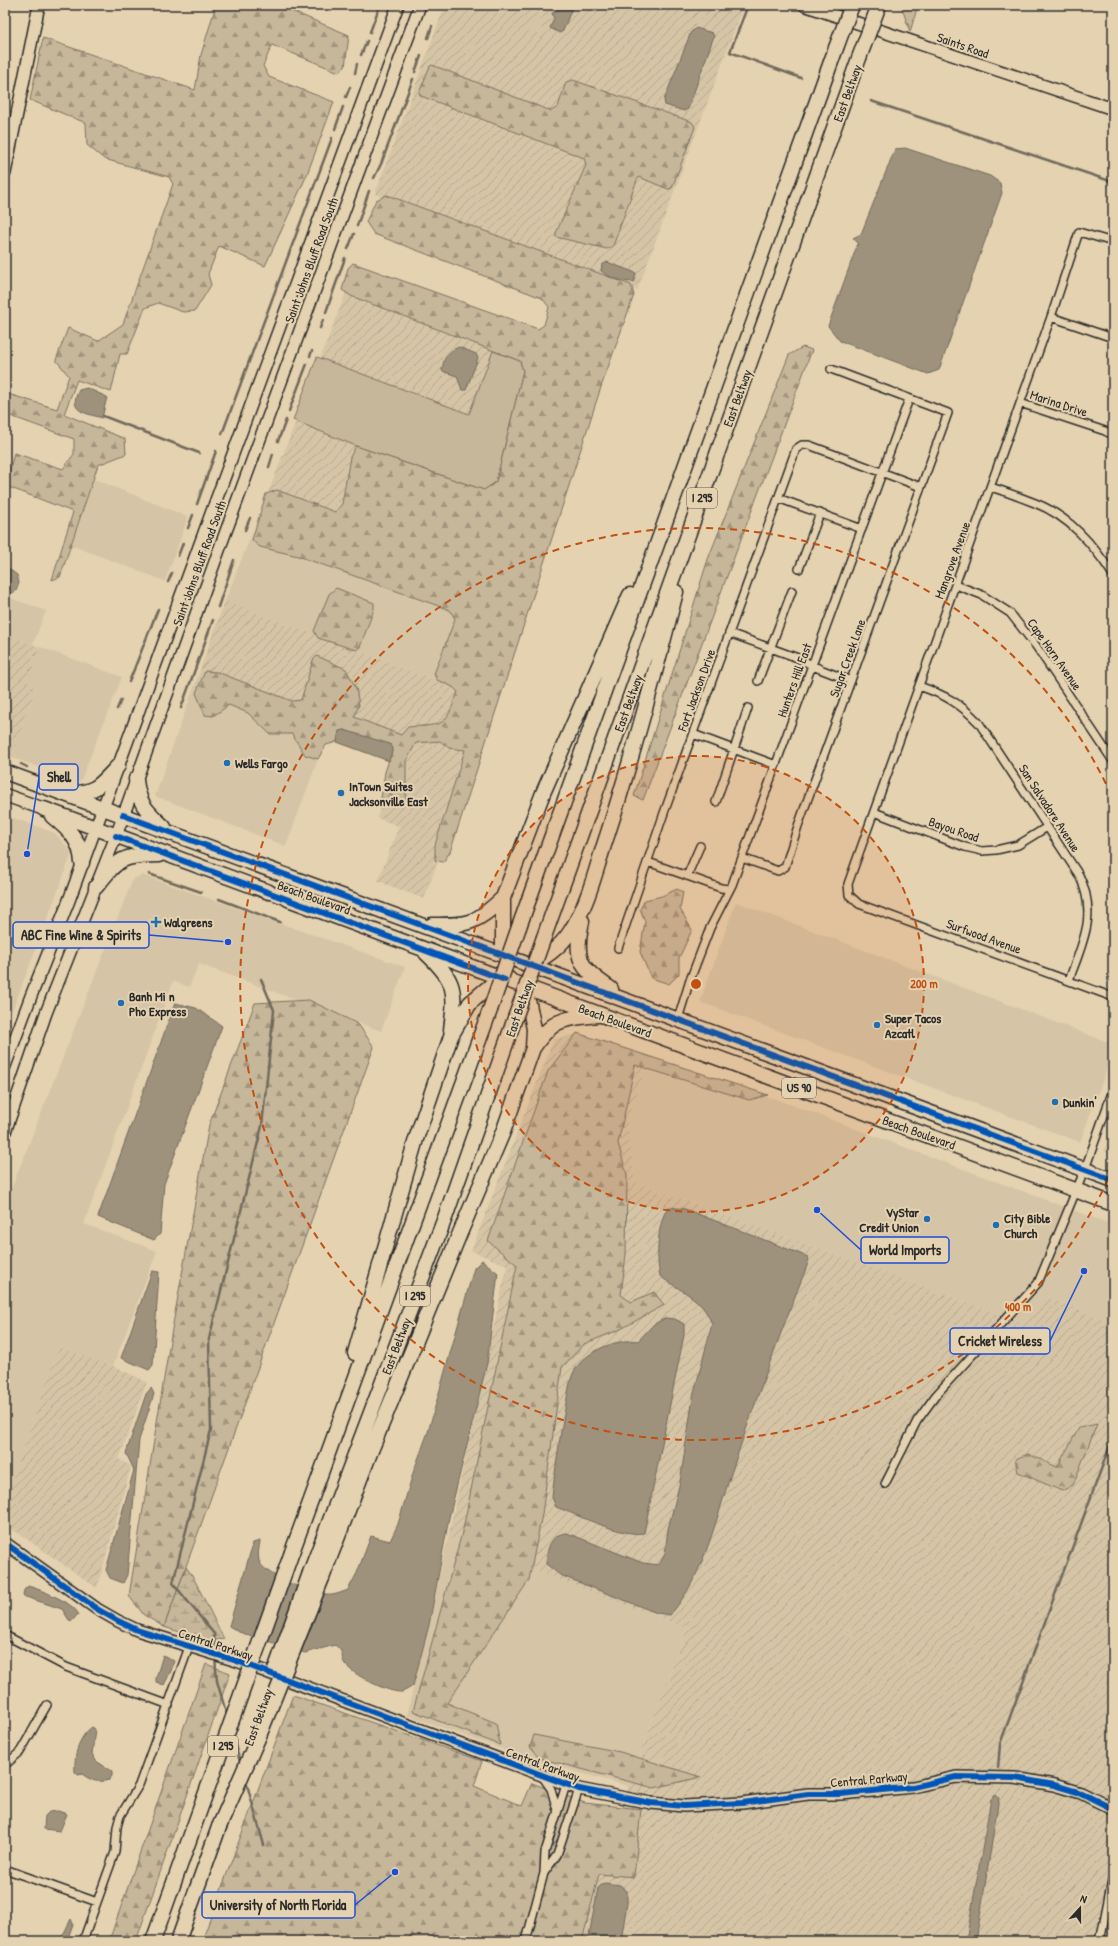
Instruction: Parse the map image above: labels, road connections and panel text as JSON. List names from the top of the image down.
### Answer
{
  "streets": {
    "highway": [
      "East Beltway",
      "I 295",
      "Beach Boulevard",
      "US 90"
    ],
    "main road": ["Saints Road", "Saint Johns Bluff Road South", "Central Parkway"],
    "street": [
      "Marina Drive",
      "Mangrove Avenue",
      "Cape Horn Avenue",
      "Sugar Creek Lane",
      "Hunters Hill East",
      "Fort Jackson Drive",
      "San Salvadore Avenue",
      "Bayou Road",
      "Surfwood Avenue"
    ]
  },
  "crossings": [
    ["Saint Johns Bluff Road South", "Beach Boulevard"],
    ["Marina Drive", "Mangrove Avenue"],
    ["Mangrove Avenue", "Cape Horn Avenue"],
    ["Mangrove Avenue", "San Salvadore Avenue"],
    ["Mangrove Avenue", "Bayou Road"],
    ["Mangrove Avenue", "Surfwood Avenue"],
    ["Sugar Creek Lane", "Hunters Hill East"],
    ["Hunters Hill East", "Fort Jackson Drive"],
    ["San Salvadore Avenue", "Bayou Road"],
    ["San Salvadore Avenue", "Surfwood Avenue"],
    ["Beach Boulevard", "US 90"]
  ],
  "places": {
    "other": [
      "Wells Fargo",
      "InTown Suites Jacksonville East",
      "Shell",
      "ABC Fine Wine & Spirits",
      "Banh Mi n Pho Express",
      "Super Tacos Azcatl",
      "Dunkin'",
      "World Imports",
      "VyStar Credit Union",
      "City Bible Church",
      "Cricket Wireless",
      "University of North Florida"
    ],
    "health": ["Walgreens"]
  },
  "north": "top",
  "rings": ["200 m", "400 m"]
}
